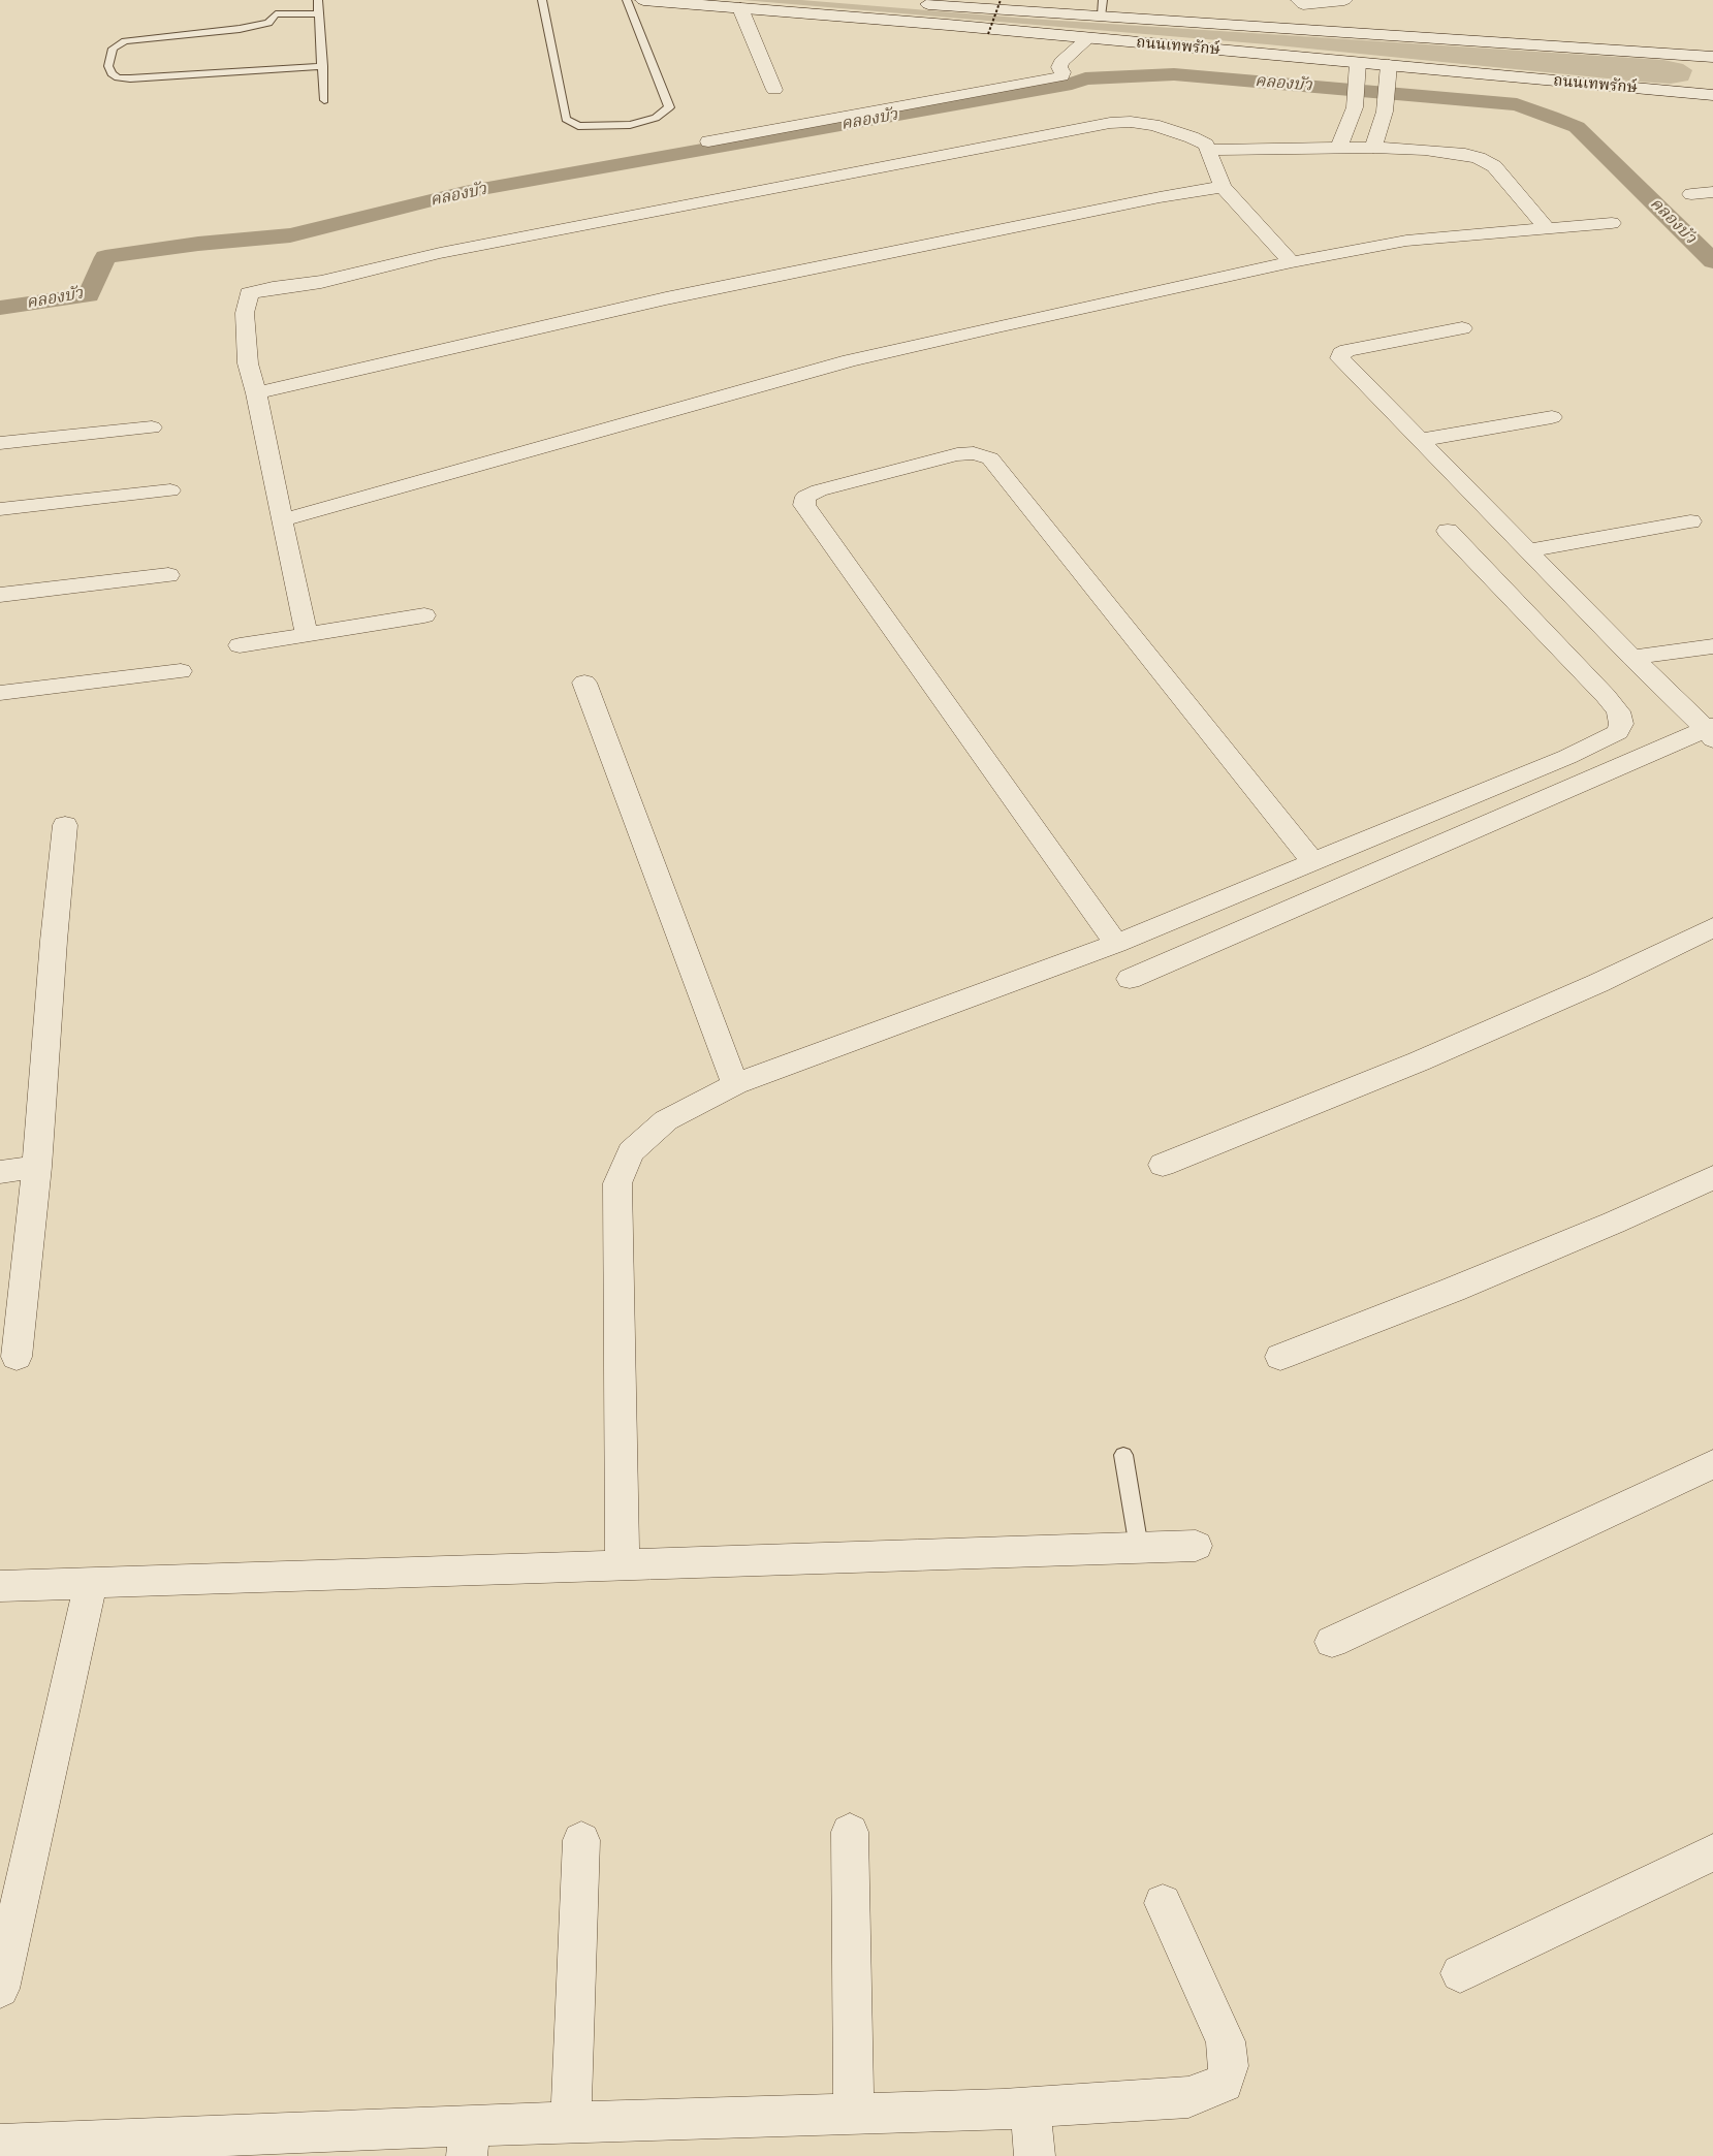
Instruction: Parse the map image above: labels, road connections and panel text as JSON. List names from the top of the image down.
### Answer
{
  "streets": {
    "street": ["ถนนเทพรักษ์"]
  },
  "water": ["คลองบัว"]
}
